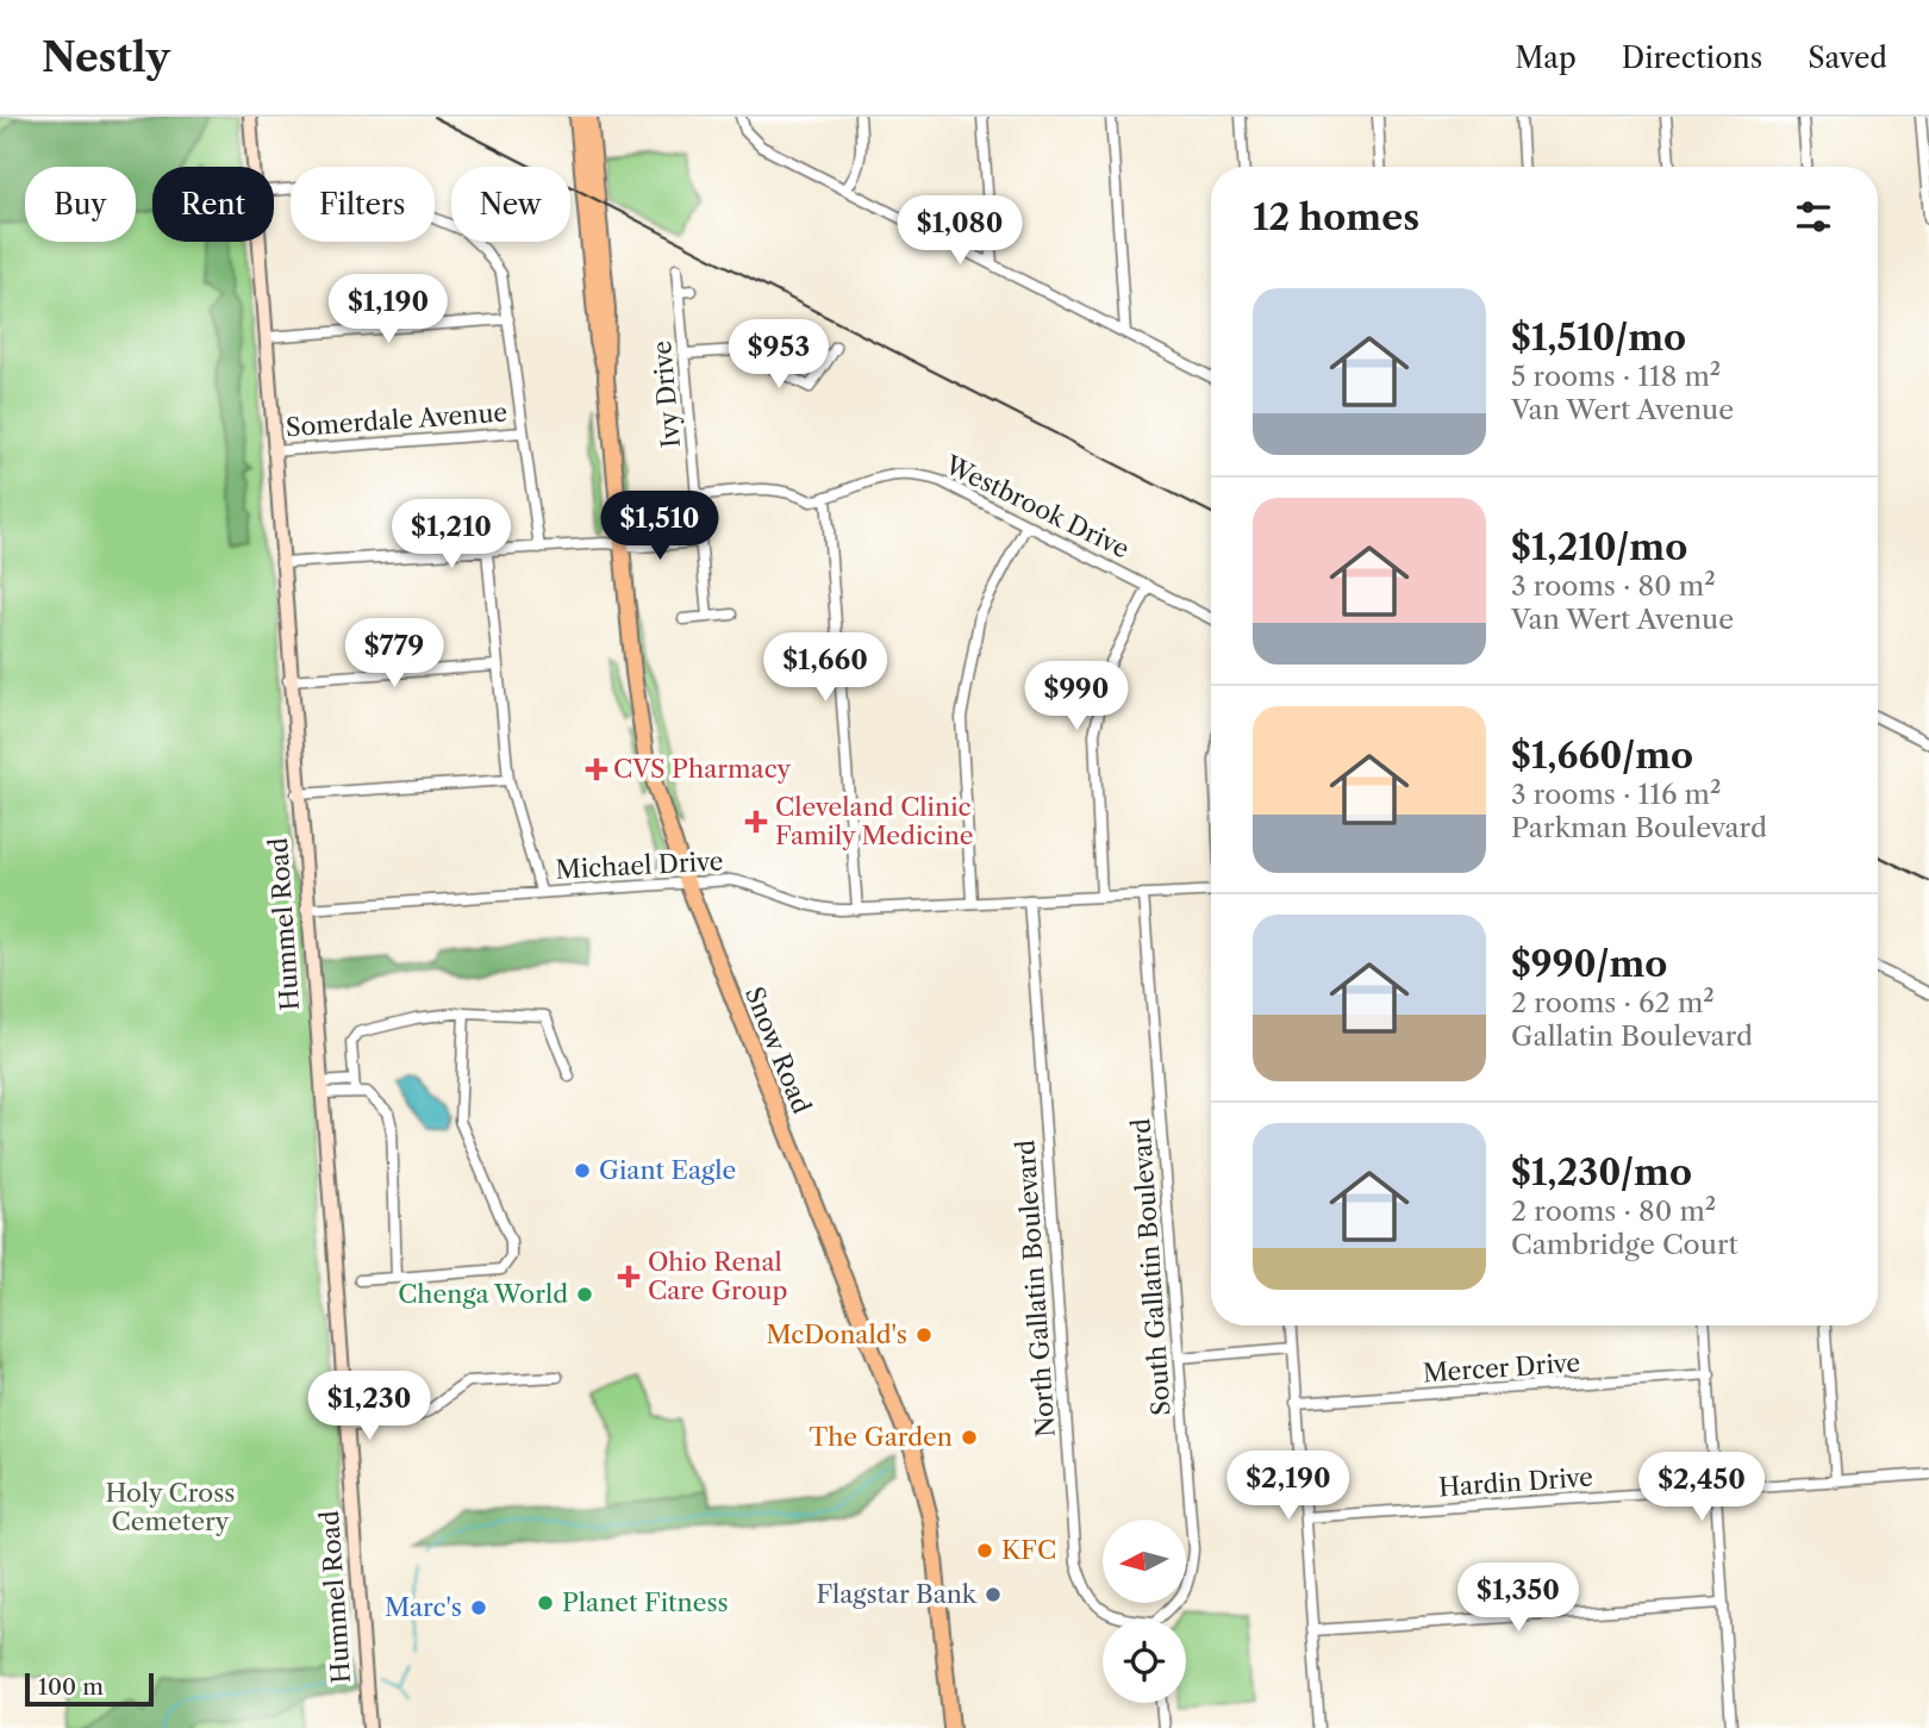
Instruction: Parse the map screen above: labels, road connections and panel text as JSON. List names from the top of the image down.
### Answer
{
  "streets": {
    "main road": ["Snow Road"],
    "street": [
      "Ivy Drive",
      "Somerdale Avenue",
      "Westbrook Drive",
      "Michael Drive",
      "Hummel Road",
      "South Gallatin Boulevard",
      "North Gallatin Boulevard",
      "Mercer Drive",
      "Hardin Drive"
    ]
  },
  "crossings": [
    ["Somerdale Avenue", "Hummel Road"],
    ["Michael Drive", "Hummel Road"],
    ["Michael Drive", "Snow Road"],
    ["Michael Drive", "South Gallatin Boulevard"],
    ["Michael Drive", "North Gallatin Boulevard"]
  ],
  "parks": ["Holy Cross Cemetery"],
  "places": {
    "health": ["CVS Pharmacy", "Cleveland Clinic Family Medicine", "Ohio Renal Care Group"],
    "other": [
      "Giant Eagle",
      "Chenga World",
      "McDonald's",
      "The Garden",
      "KFC",
      "Flagstar Bank",
      "Planet Fitness",
      "Marc's"
    ]
  },
  "scale_bar": "100 m",
  "north": "left",
  "page": {
    "header": "Nestly",
    "nav": ["Map", "Directions", "Saved"],
    "chip": [
      "Buy",
      "Rent",
      "Filters",
      "New"
    ],
    "heading": "12 homes",
    "price": [
      "$1,080",
      "$1,190",
      "$953",
      "$1,510",
      "$1,210",
      "$779",
      "$1,660",
      "$990",
      "$1,230",
      "$2,190",
      "$2,450",
      "$1,350"
    ],
    "list": [
      {
        "name": "$1,510/mo",
        "note": "5 rooms · 118 m² · Van Wert Avenue"
      },
      {
        "name": "$1,210/mo",
        "note": "3 rooms · 80 m² · Van Wert Avenue"
      },
      {
        "name": "$1,660/mo",
        "note": "3 rooms · 116 m² · Parkman Boulevard"
      },
      {
        "name": "$990/mo",
        "note": "2 rooms · 62 m² · Gallatin Boulevard"
      },
      {
        "name": "$1,230/mo",
        "note": "2 rooms · 80 m² · Cambridge Court"
      }
    ],
    "scale": "100 m"
  }
}
